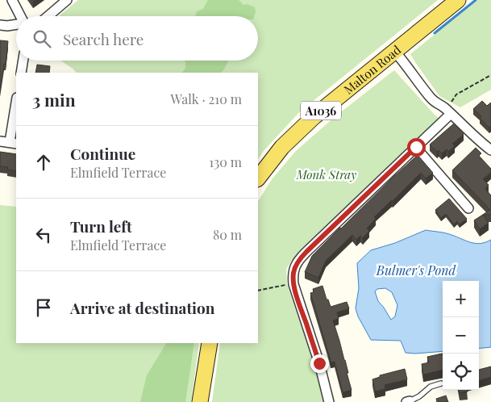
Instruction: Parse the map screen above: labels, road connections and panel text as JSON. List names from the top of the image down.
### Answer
{
  "streets": {
    "main road": ["Malton Road", "A1036"]
  },
  "water": ["Bulmer's Pond"],
  "parks": ["Monk Stray"],
  "page": {
    "search": "Search here",
    "heading": ["3 min", "Walk · 210 m"],
    "list": [
      ["Continue", "Elmfield Terrace", "130 m"],
      ["Turn left", "Elmfield Terrace", "80 m"],
      "Arrive at destination"
    ],
    "map_buttons": ["+", "−"]
  }
}
